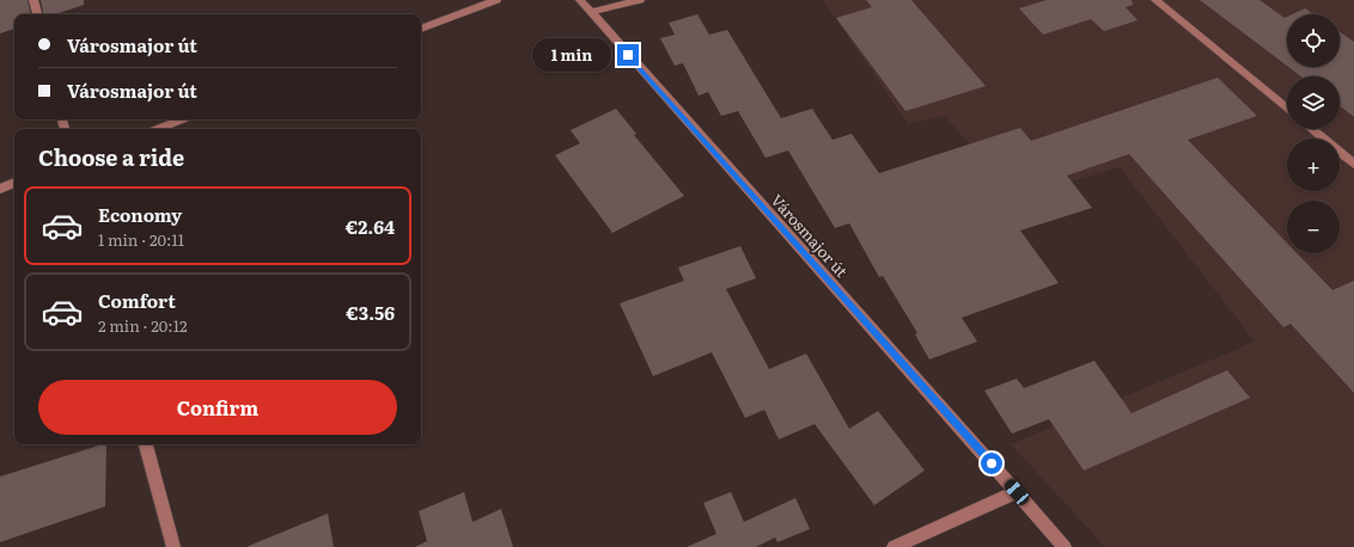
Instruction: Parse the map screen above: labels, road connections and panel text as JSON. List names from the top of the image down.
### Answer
{
  "streets": {
    "street": ["Városmajor út"]
  },
  "page": {
    "map_buttons": ["+", "−"],
    "banner": ["Városmajor út", "Városmajor út"],
    "bubble": "1 min",
    "heading": "Choose a ride",
    "list": [
      {
        "name": "Economy",
        "note": "1 min · 20:11",
        "value": "€2.64"
      },
      {
        "name": "Comfort",
        "note": "2 min · 20:12",
        "value": "€3.56"
      }
    ],
    "buttons": "Confirm"
  }
}
